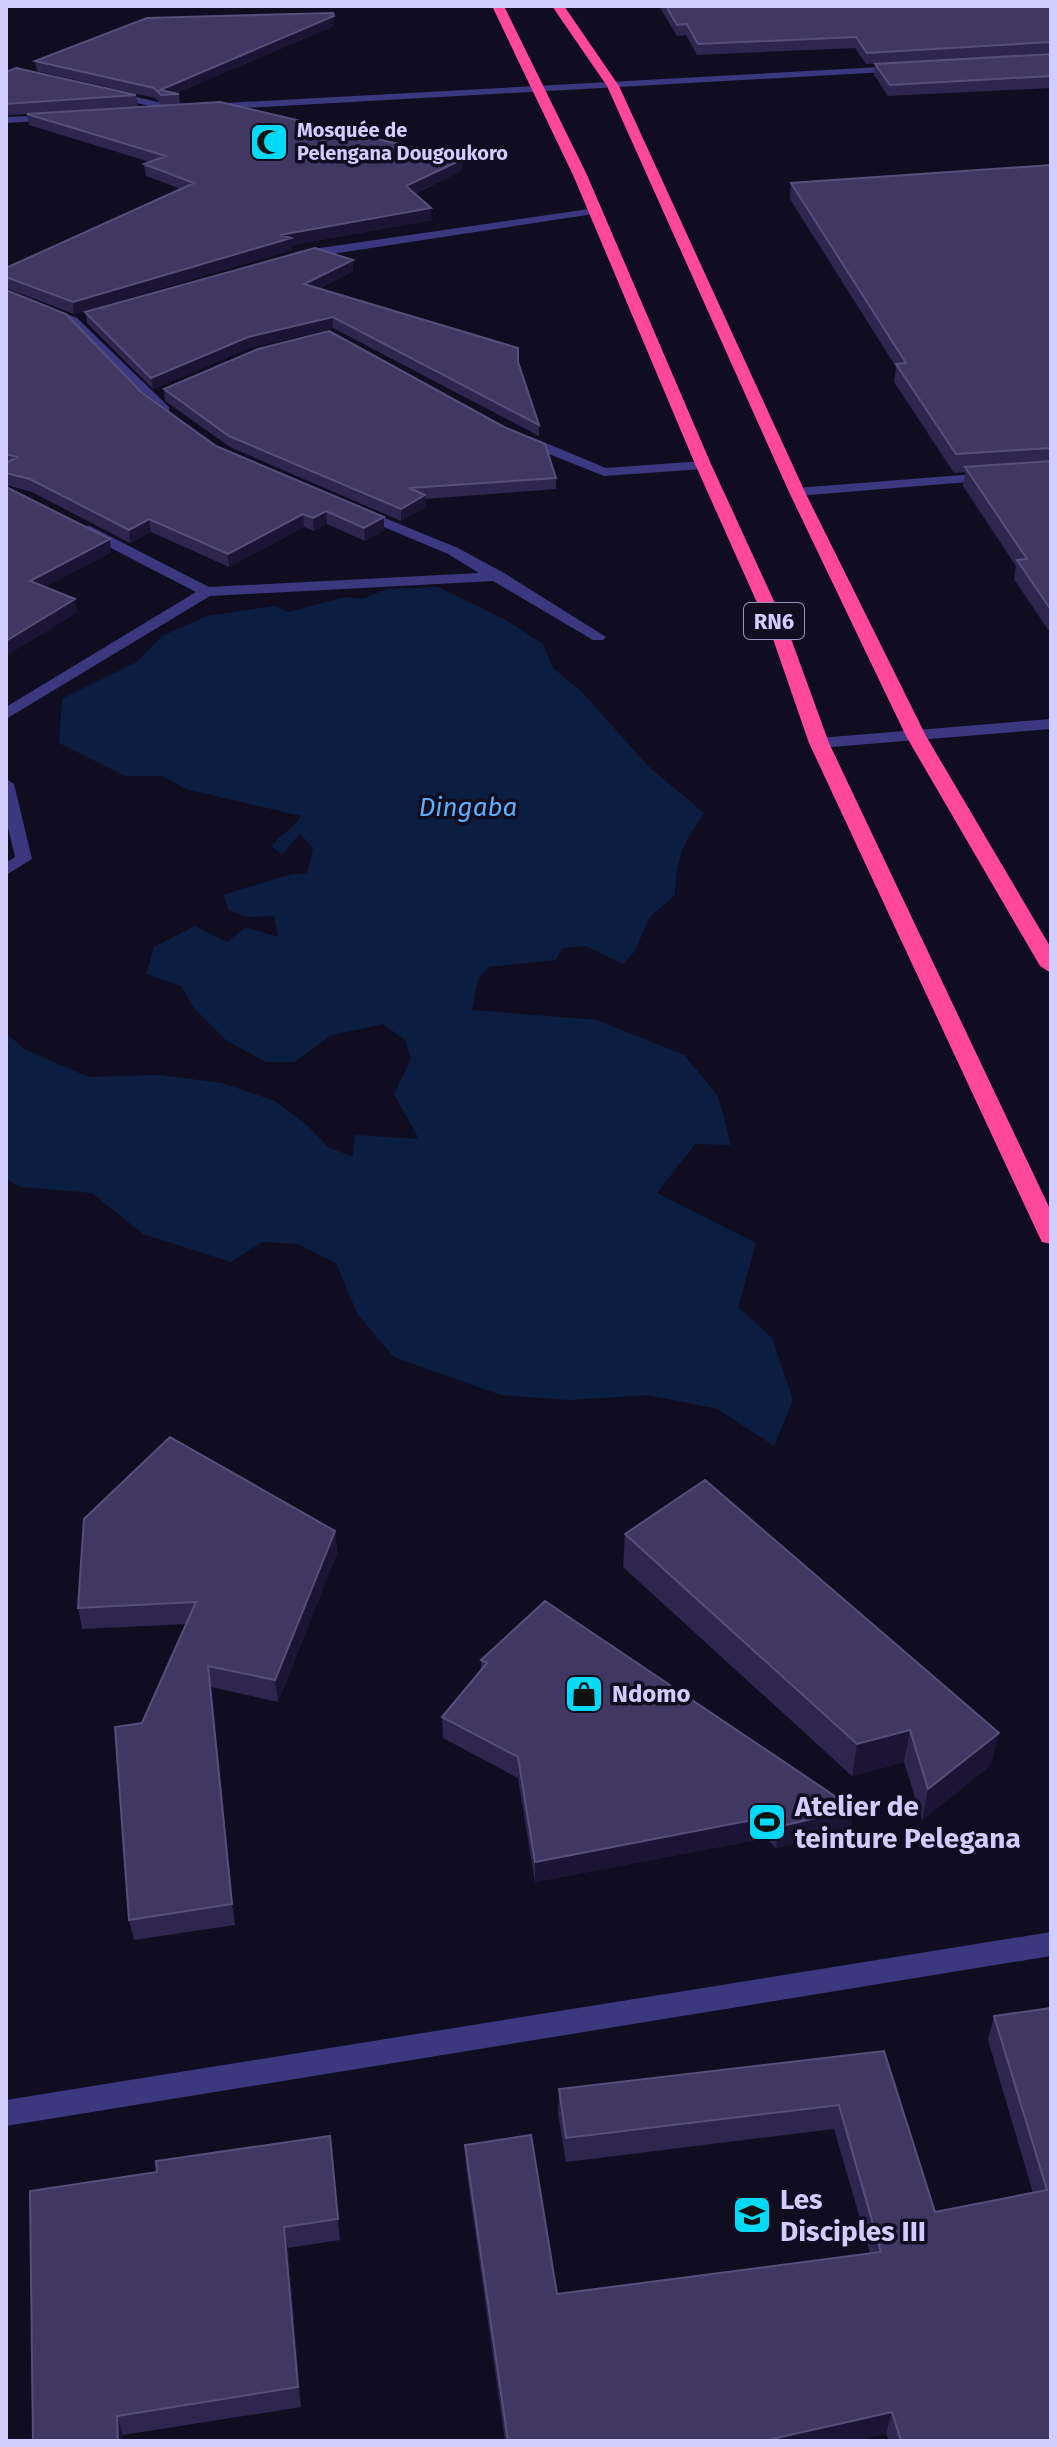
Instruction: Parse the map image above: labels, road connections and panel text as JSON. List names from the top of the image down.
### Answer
{
  "streets": {
    "highway": ["RN6"]
  },
  "water": ["Dingaba"],
  "places": {
    "mosque": ["Mosquée de Pelengana Dougoukoro"],
    "shop": ["Ndomo"],
    "sports": ["Atelier de teinture Pelegana"],
    "school or university": ["Les Disciples III"]
  }
}
